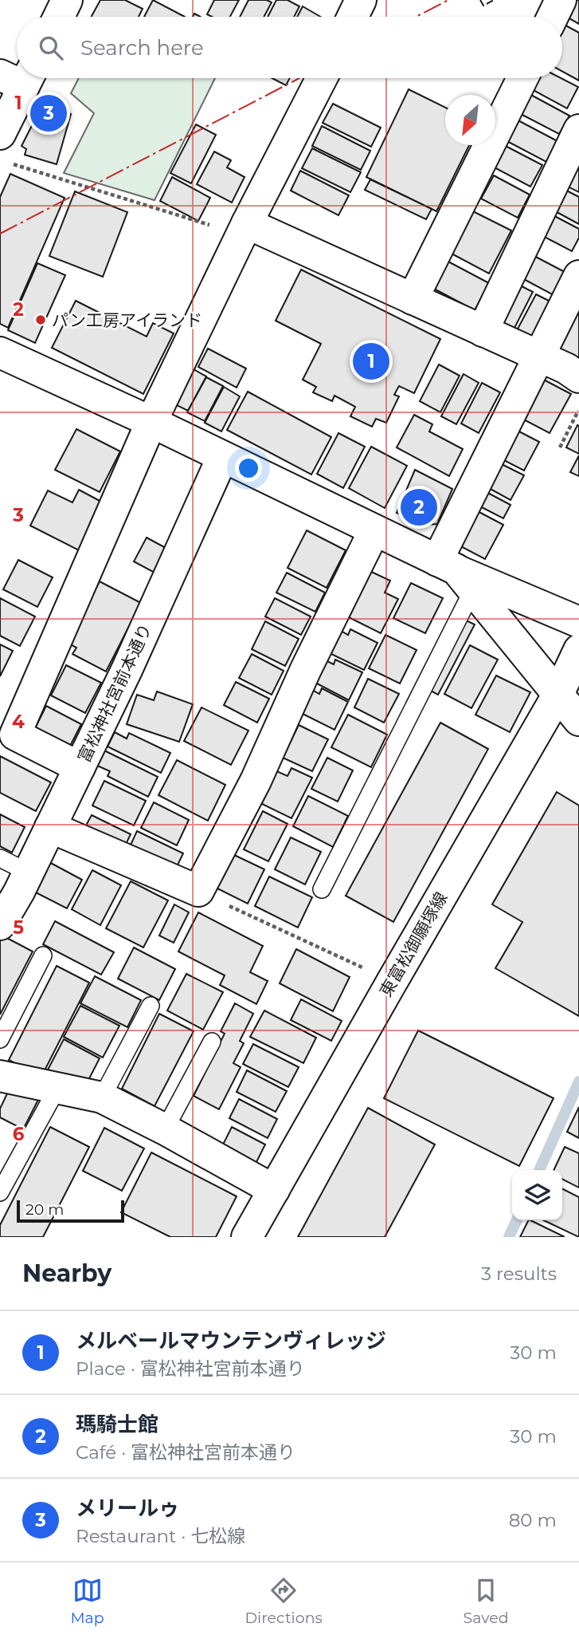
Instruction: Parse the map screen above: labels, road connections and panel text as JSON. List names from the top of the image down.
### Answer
{
  "streets": {
    "street": ["富松神社宮前本通り", "東富松御願塚線"]
  },
  "places": ["パン工房アイランド"],
  "scale_bar": "20 m",
  "north": "bottom left",
  "page": {
    "search": "Search here",
    "pins": ["3", "1", "2"],
    "scale": "20 m",
    "heading": ["Nearby", "3 results"],
    "list": [
      {
        "mark": "1",
        "name": "メルベールマウンテンヴィレッジ",
        "note": "Place · 富松神社宮前本通り",
        "value": "30 m"
      },
      {
        "mark": "2",
        "name": "瑪騎士館",
        "note": "Café · 富松神社宮前本通り",
        "value": "30 m"
      },
      {
        "mark": "3",
        "name": "メリールゥ",
        "note": "Restaurant · 七松線",
        "value": "80 m"
      }
    ],
    "nav": ["Map", "Directions", "Saved"]
  },
  "grid": {
    "rows": [
      "1",
      "2",
      "3",
      "4",
      "5",
      "6"
    ]
  }
}
